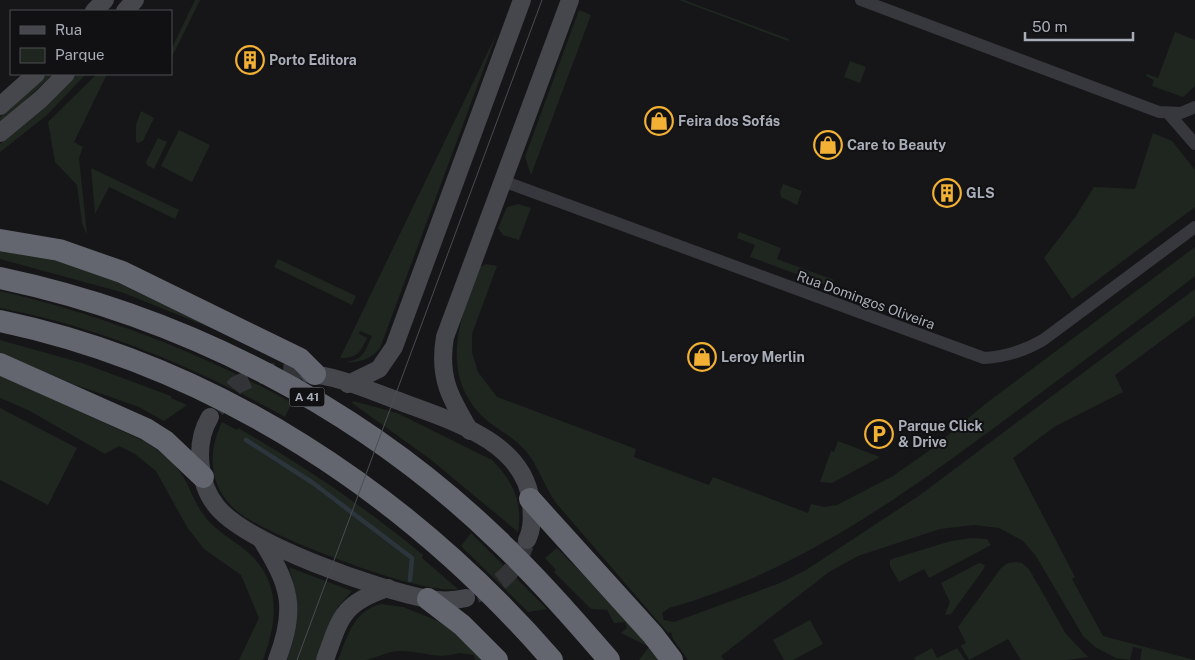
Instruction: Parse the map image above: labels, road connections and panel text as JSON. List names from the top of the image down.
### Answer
{
  "streets": {
    "highway": ["A 41"],
    "street": ["Rua Domingos Oliveira"]
  },
  "places": {
    "building": ["Porto Editora", "GLS"],
    "shop": ["Feira dos Sofás", "Care to Beauty", "Leroy Merlin"],
    "parking": ["Parque Click & Drive"]
  },
  "legend": ["Rua", "Parque"],
  "scale_bar": "50 m"
}
